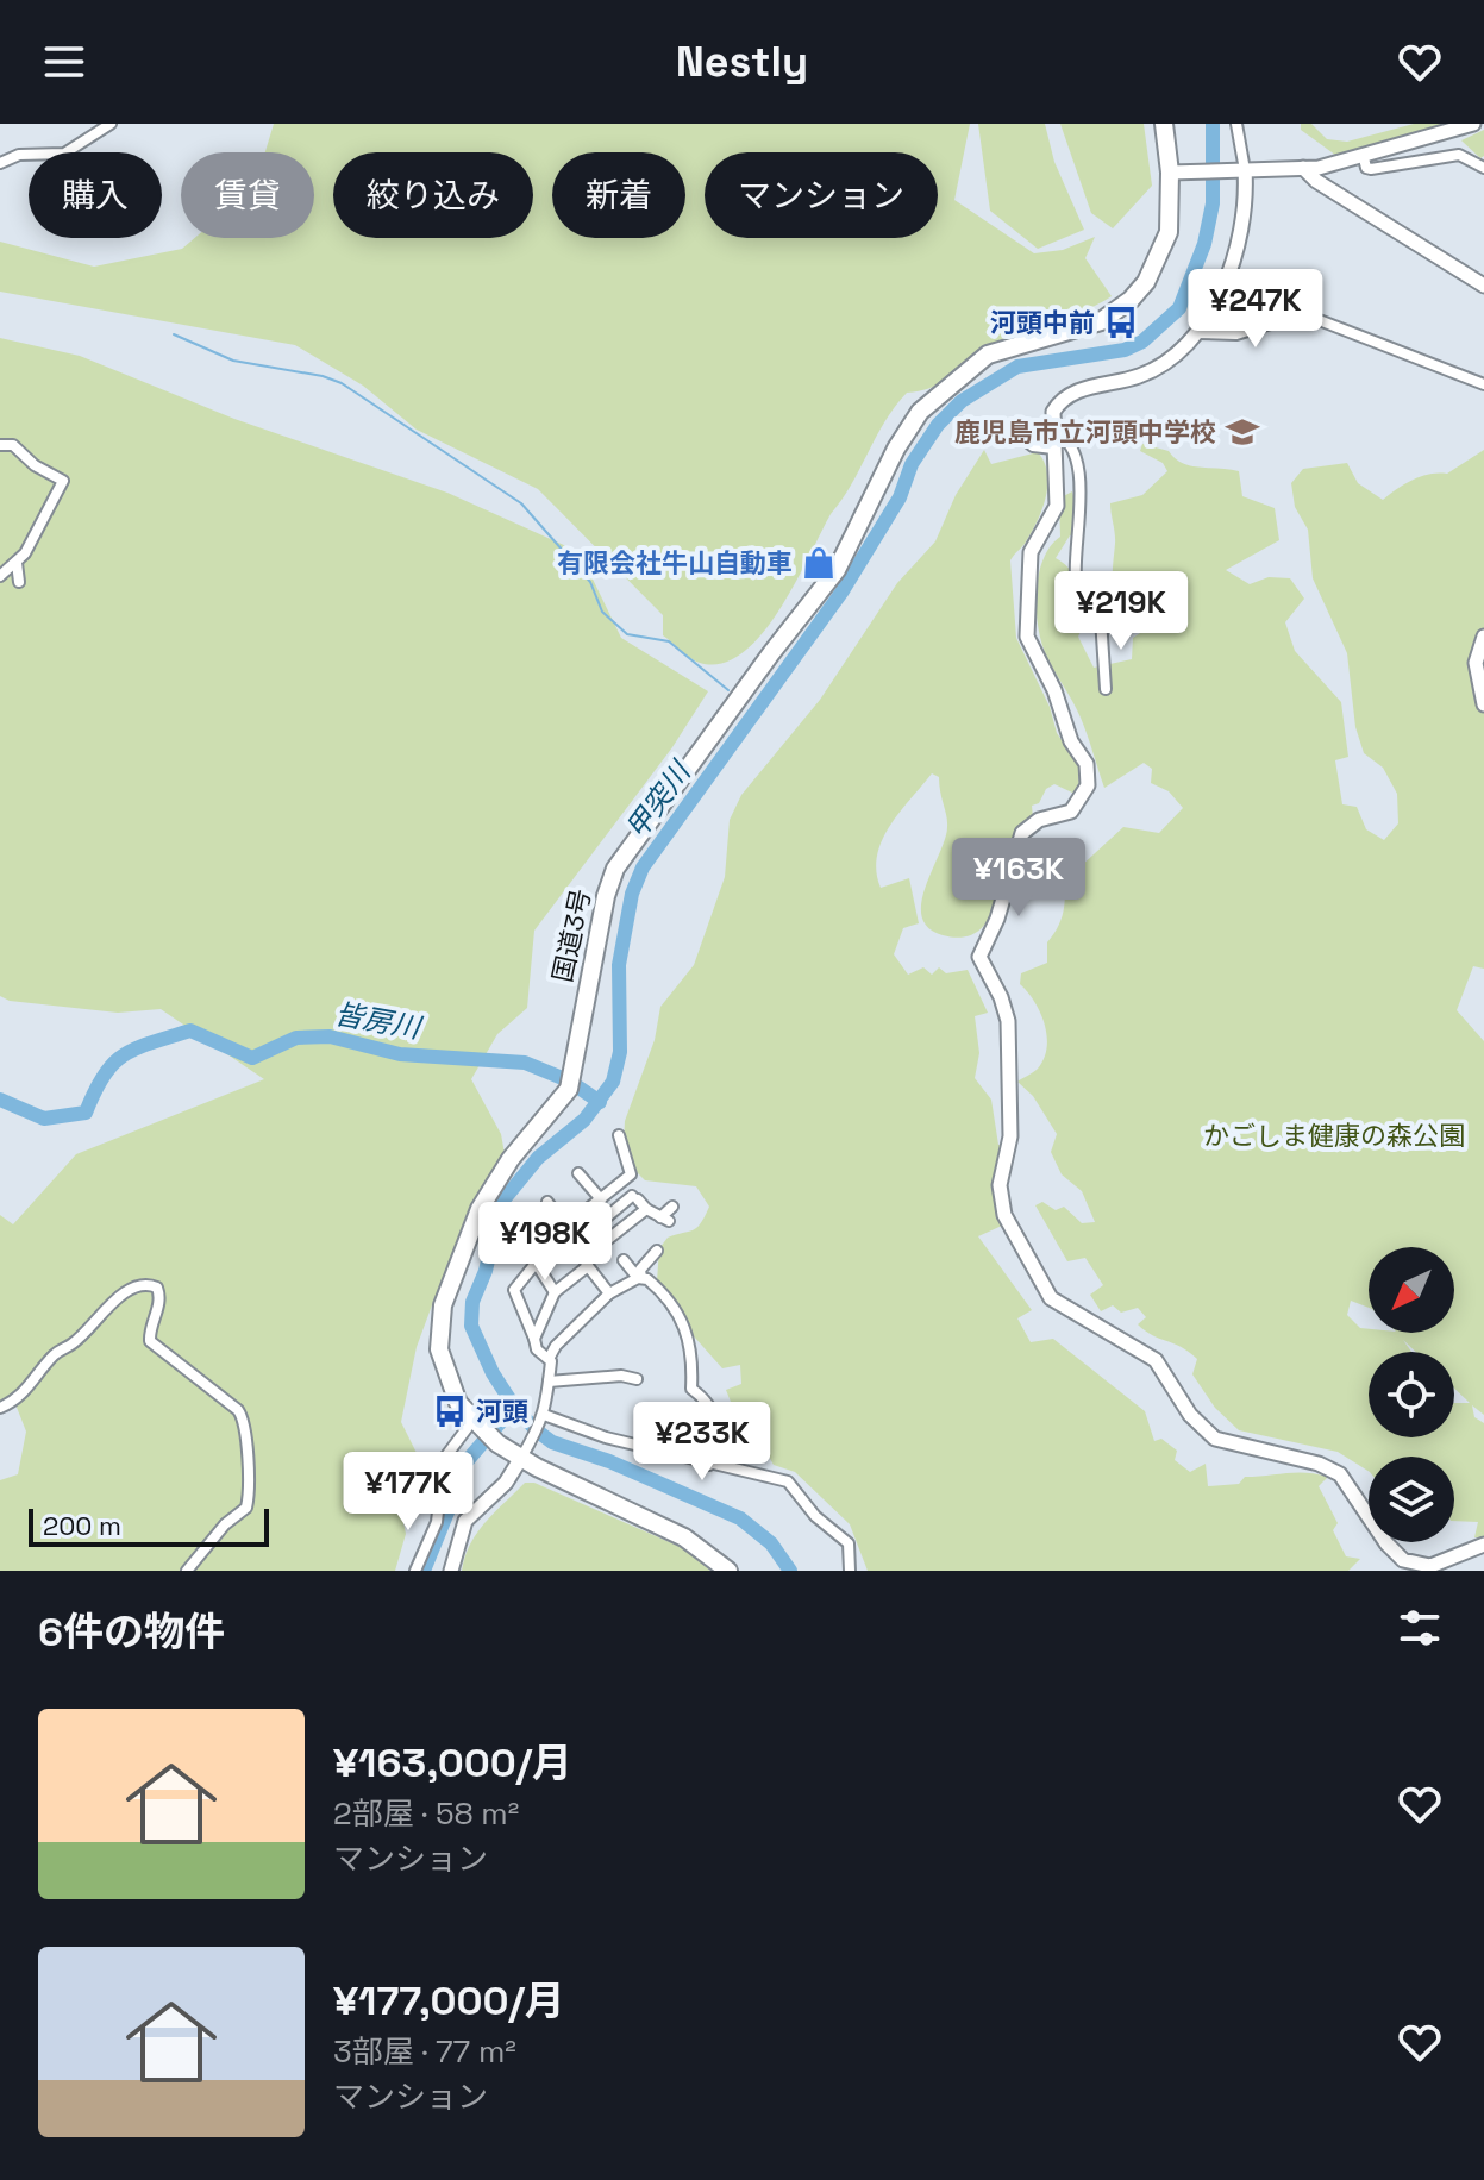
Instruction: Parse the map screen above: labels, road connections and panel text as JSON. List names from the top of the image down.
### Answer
{
  "streets": {
    "highway": ["国道3号"]
  },
  "water": ["甲突川", "皆房川"],
  "parks": ["かごしま健康の森公園"],
  "places": {
    "bus stop": ["河頭中前", "河頭"],
    "school or university": ["鹿児島市立河頭中学校"],
    "shop": ["有限会社牛山自動車"]
  },
  "scale_bar": "200 m",
  "north": "bottom left",
  "page": {
    "header": "Nestly",
    "chip": [
      "購入",
      "賃貸",
      "絞り込み",
      "新着",
      "マンション"
    ],
    "price": [
      "¥247K",
      "¥219K",
      "¥163K",
      "¥198K",
      "¥233K",
      "¥177K"
    ],
    "scale": "200 m",
    "heading": "6件の物件",
    "list": [
      {
        "name": "¥163,000/月",
        "note": "2部屋 · 58 m² · マンション"
      },
      {
        "name": "¥177,000/月",
        "note": "3部屋 · 77 m² · マンション"
      }
    ]
  }
}
